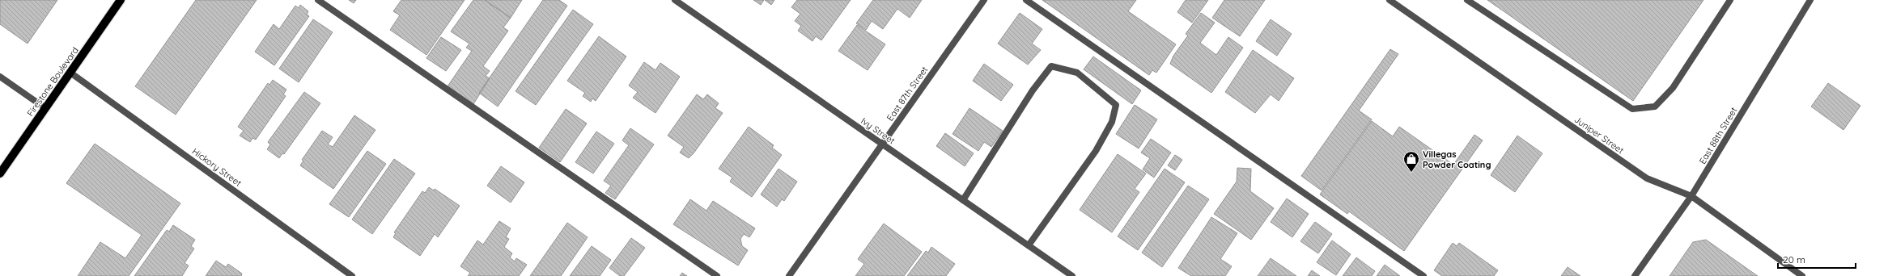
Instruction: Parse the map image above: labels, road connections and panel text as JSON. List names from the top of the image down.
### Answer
{
  "streets": {
    "main road": ["Firestone Boulevard"],
    "street": [
      "East 87th Street",
      "Ivy Street",
      "Juniper Street",
      "East 88th Street",
      "Hickory Street"
    ]
  },
  "crossings": [
    ["Firestone Boulevard", "Hickory Street"],
    ["East 87th Street", "Ivy Street"],
    ["Juniper Street", "East 88th Street"]
  ],
  "places": {
    "shop": ["Villegas Powder Coating"]
  },
  "scale_bar": "20 m"
}
